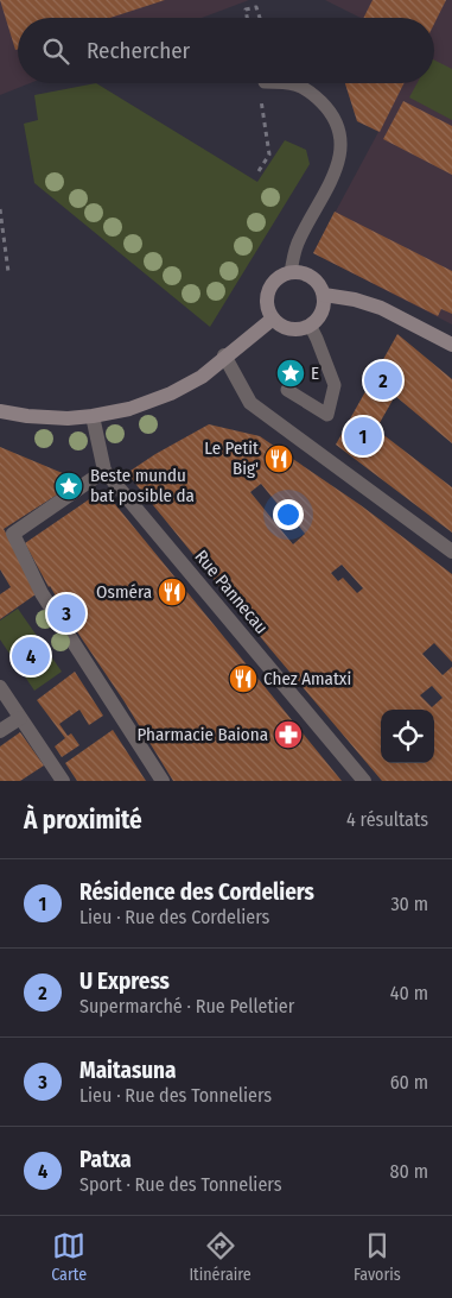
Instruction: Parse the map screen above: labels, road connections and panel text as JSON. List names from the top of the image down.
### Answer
{
  "streets": {
    "street": ["Rue Pannecau"]
  },
  "places": {
    "place": ["E", "Beste mundu bat posible da"],
    "restaurant": ["Le Petit Big'", "Osméra", "Chez Amatxi"],
    "pharmacy": ["Pharmacie Baiona"]
  },
  "page": {
    "search": "Rechercher",
    "pins": [
      "2",
      "1",
      "3",
      "4"
    ],
    "heading": ["À proximité", "4 résultats"],
    "list": [
      {
        "mark": "1",
        "name": "Résidence des Cordeliers",
        "note": "Lieu · Rue des Cordeliers",
        "value": "30 m"
      },
      {
        "mark": "2",
        "name": "U Express",
        "note": "Supermarché · Rue Pelletier",
        "value": "40 m"
      },
      {
        "mark": "3",
        "name": "Maitasuna",
        "note": "Lieu · Rue des Tonneliers",
        "value": "60 m"
      },
      {
        "mark": "4",
        "name": "Patxa",
        "note": "Sport · Rue des Tonneliers",
        "value": "80 m"
      }
    ],
    "nav": ["Carte", "Itinéraire", "Favoris"]
  }
}
